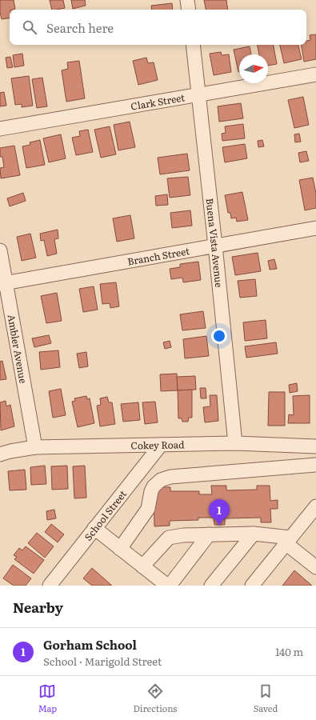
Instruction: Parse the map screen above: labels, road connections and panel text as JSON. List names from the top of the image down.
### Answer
{
  "streets": {
    "street": [
      "Clark Street",
      "Buena Vista Avenue",
      "Branch Street",
      "Ambler Avenue",
      "Cokey Road",
      "School Street"
    ]
  },
  "crossings": [
    ["Clark Street", "Buena Vista Avenue"],
    ["Buena Vista Avenue", "Branch Street"],
    ["Buena Vista Avenue", "Cokey Road"],
    ["Branch Street", "Ambler Avenue"],
    ["Ambler Avenue", "Cokey Road"],
    ["Cokey Road", "School Street"]
  ],
  "north": "right",
  "page": {
    "search": "Search here",
    "pins": "1",
    "heading": "Nearby",
    "list": [
      {
        "mark": "1",
        "name": "Gorham School",
        "note": "School · Marigold Street",
        "value": "140 m"
      }
    ],
    "nav": ["Map", "Directions", "Saved"]
  }
}
